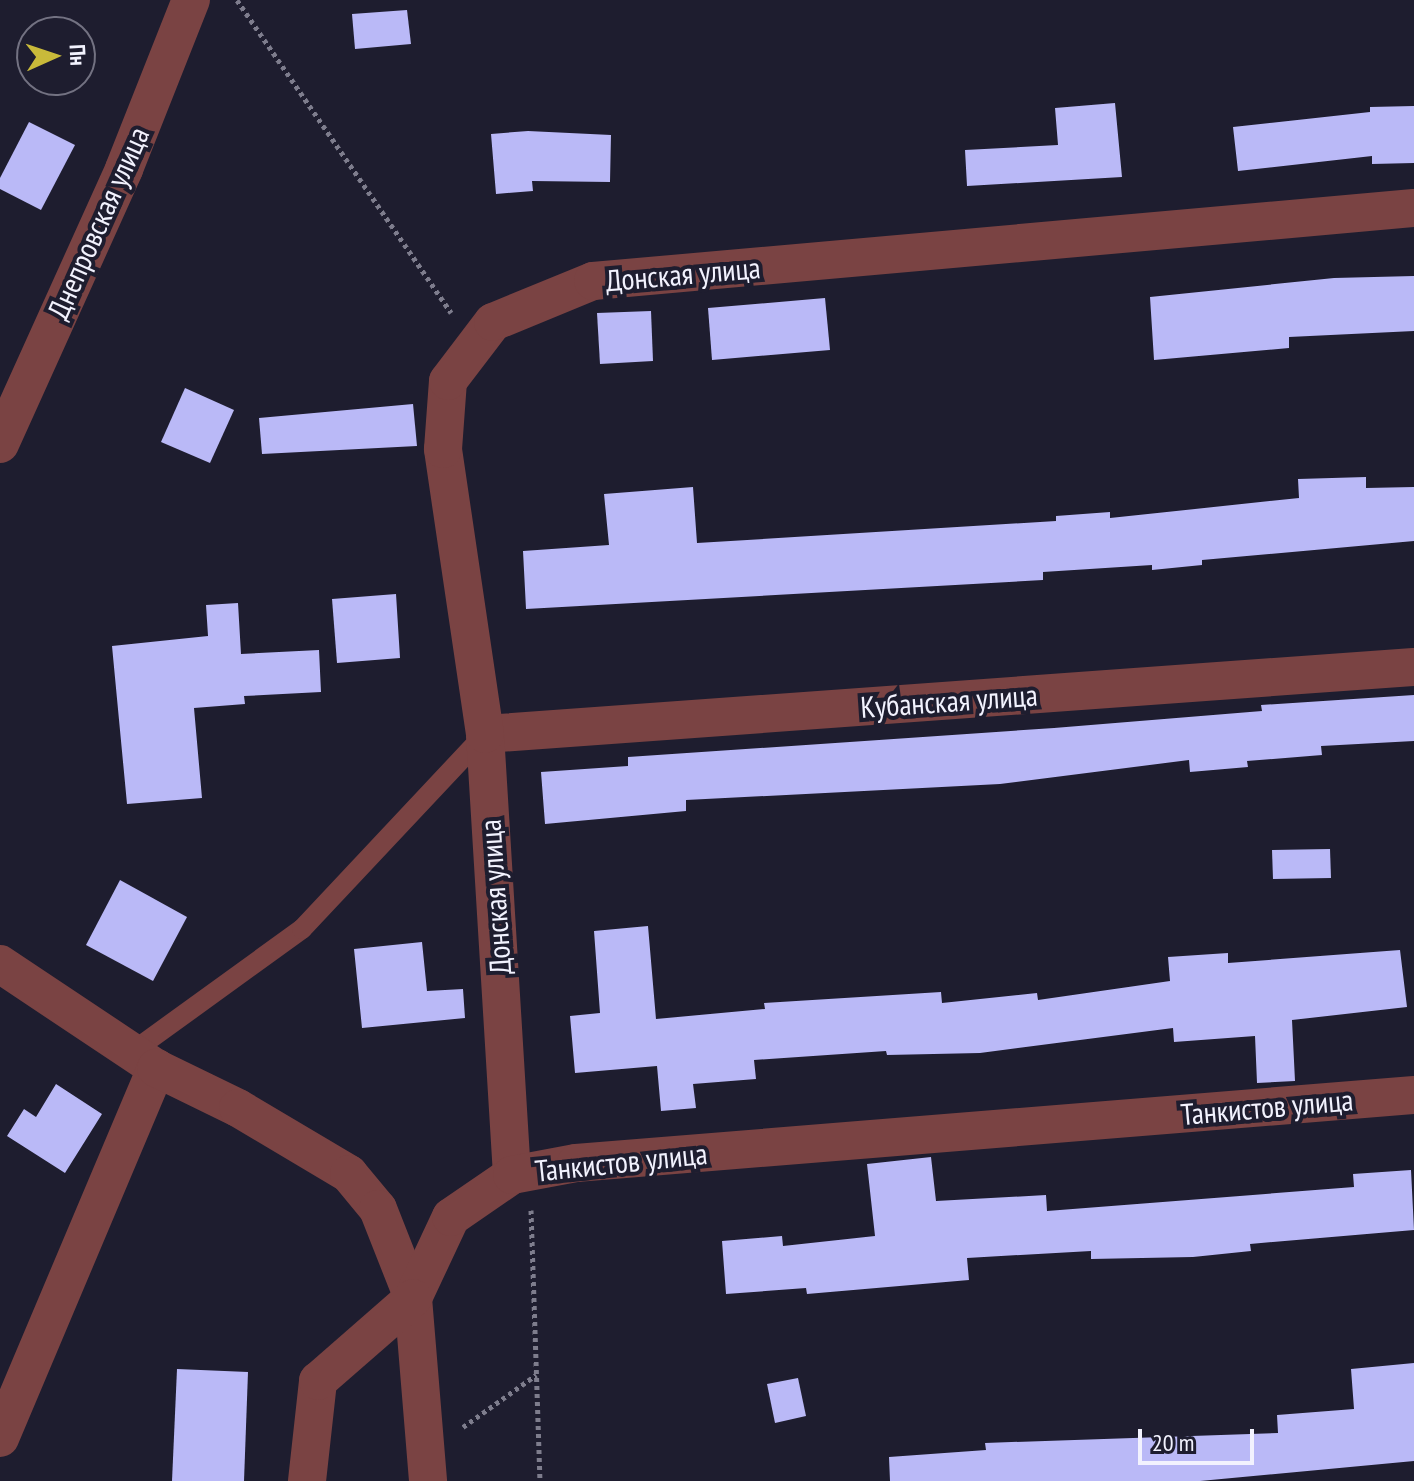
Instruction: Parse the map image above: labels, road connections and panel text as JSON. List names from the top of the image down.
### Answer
{
  "streets": {
    "street": [
      "Днепровская улица",
      "Донская улица",
      "Кубанская улица",
      "Танкистов улица"
    ]
  },
  "crossings": [
    ["Донская улица", "Кубанская улица"],
    ["Донская улица", "Танкистов улица"]
  ],
  "scale_bar": "20 m",
  "north": "right"
}
